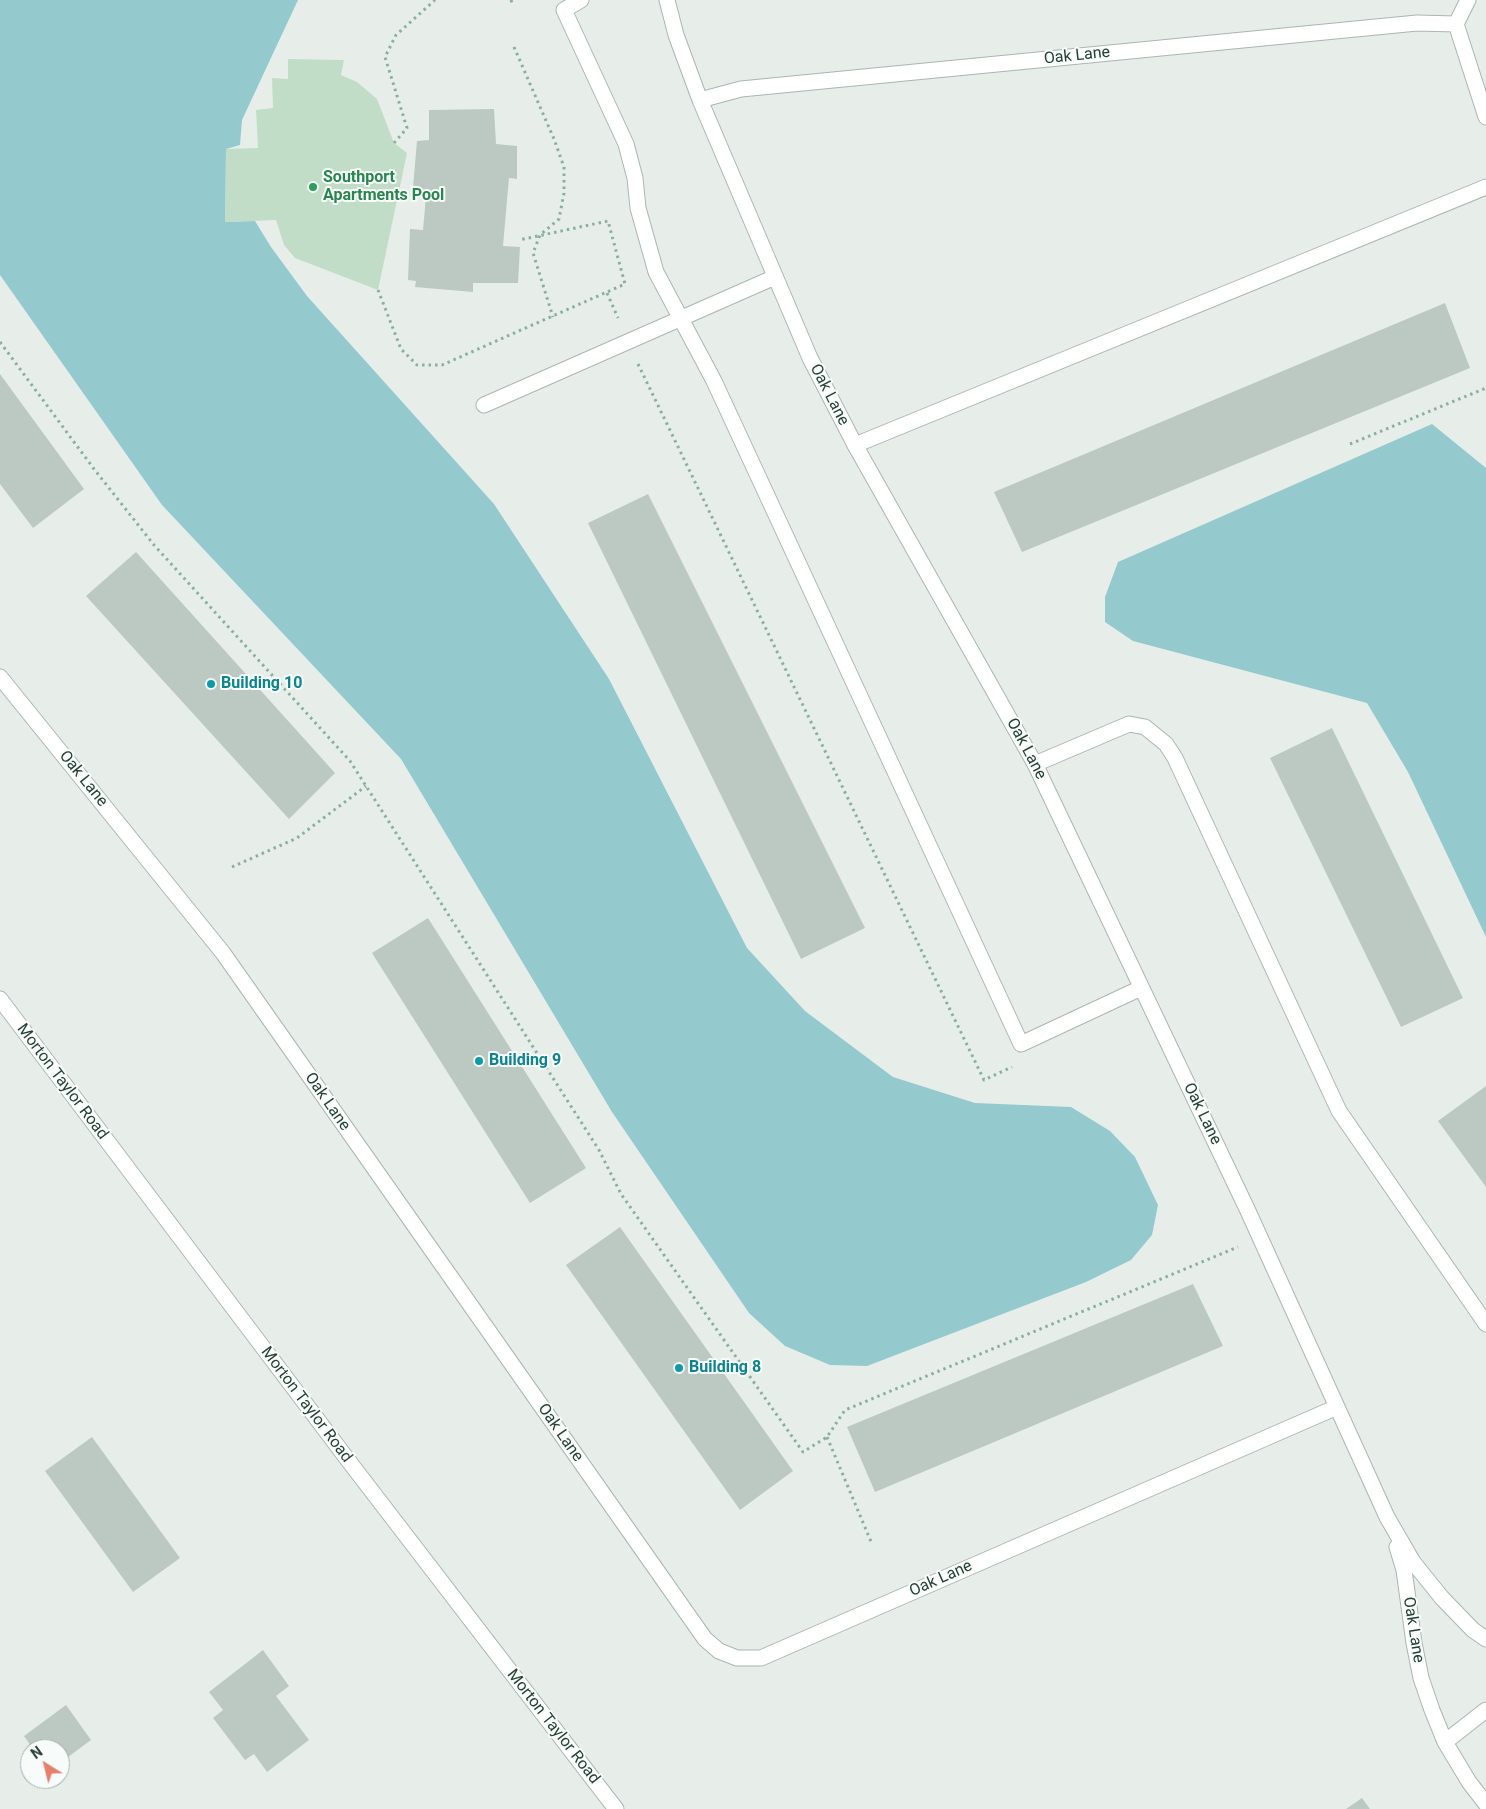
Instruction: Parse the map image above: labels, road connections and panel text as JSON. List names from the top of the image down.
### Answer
{
  "streets": {
    "street": ["Oak Lane", "Morton Taylor Road"]
  },
  "places": [
    "Southport Apartments Pool",
    "Building 10",
    "Building 9",
    "Building 8"
  ],
  "north": "top left"
}
